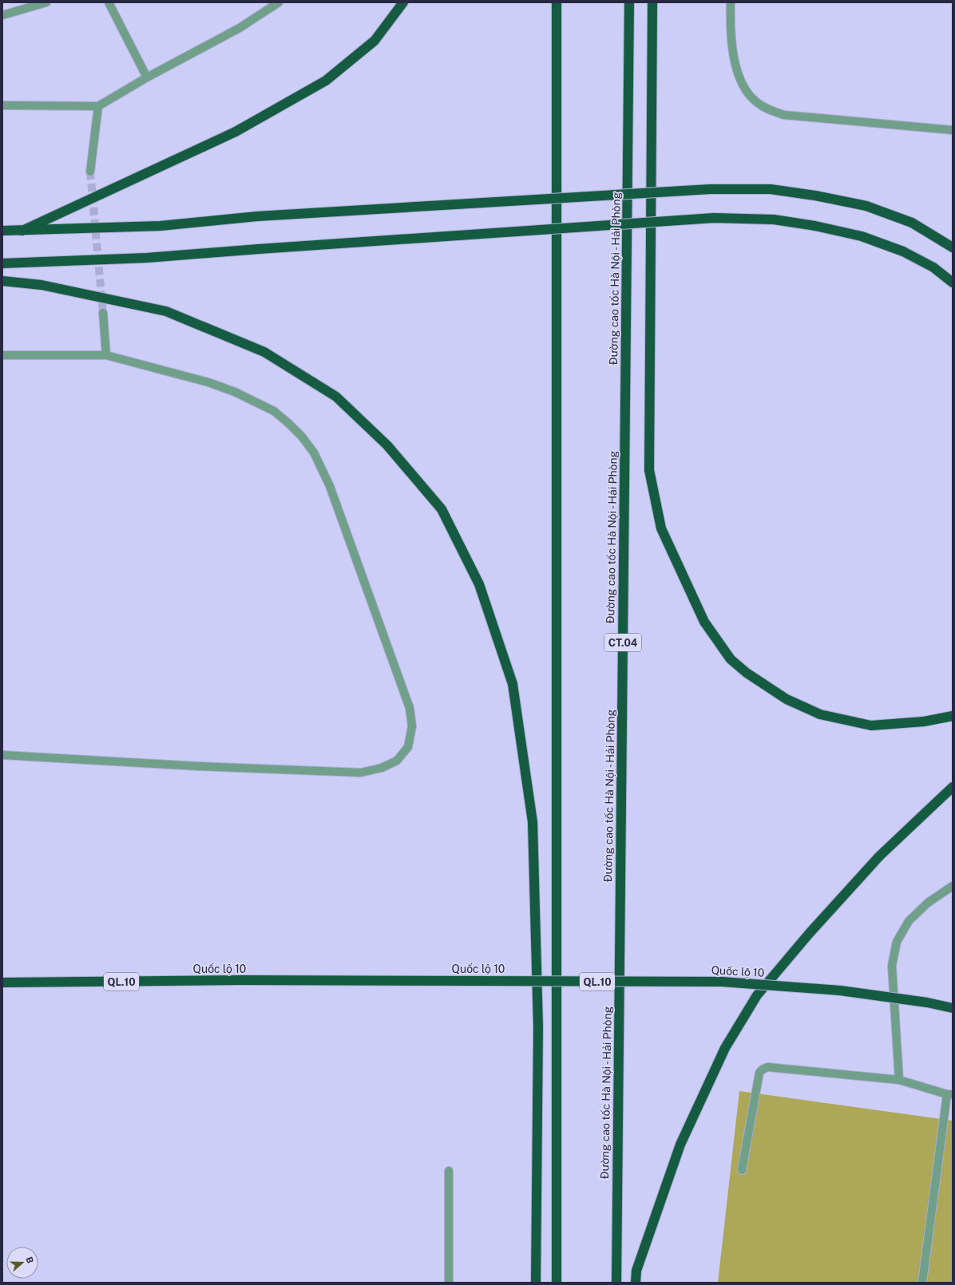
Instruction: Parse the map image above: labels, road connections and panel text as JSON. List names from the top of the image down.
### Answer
{
  "streets": {
    "highway": [
      "Đường cao tốc Hà Nội - Hải Phòng",
      "CT.04",
      "Quốc lộ 10",
      "QL.10"
    ]
  },
  "north": "right"
}
